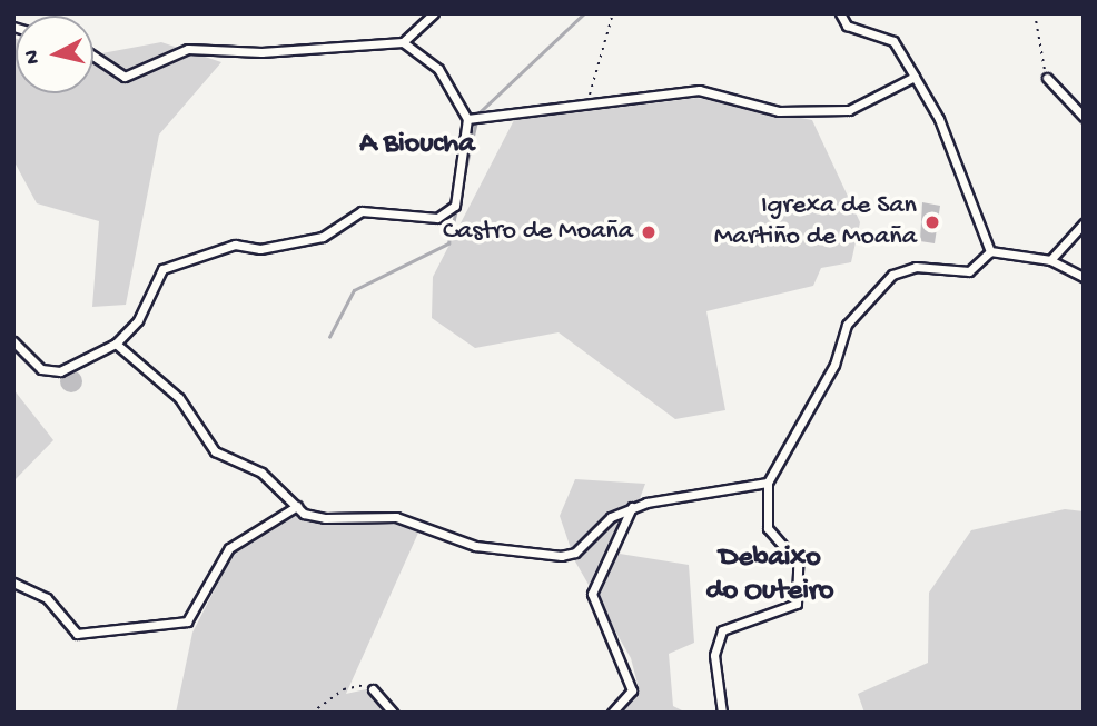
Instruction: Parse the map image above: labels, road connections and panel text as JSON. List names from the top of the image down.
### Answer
{
  "districts": ["A Bioucha", "Debaixo do Outeiro"],
  "places": ["Igrexa de San Martiño de Moaña", "Castro de Moaña"],
  "north": "left"
}
